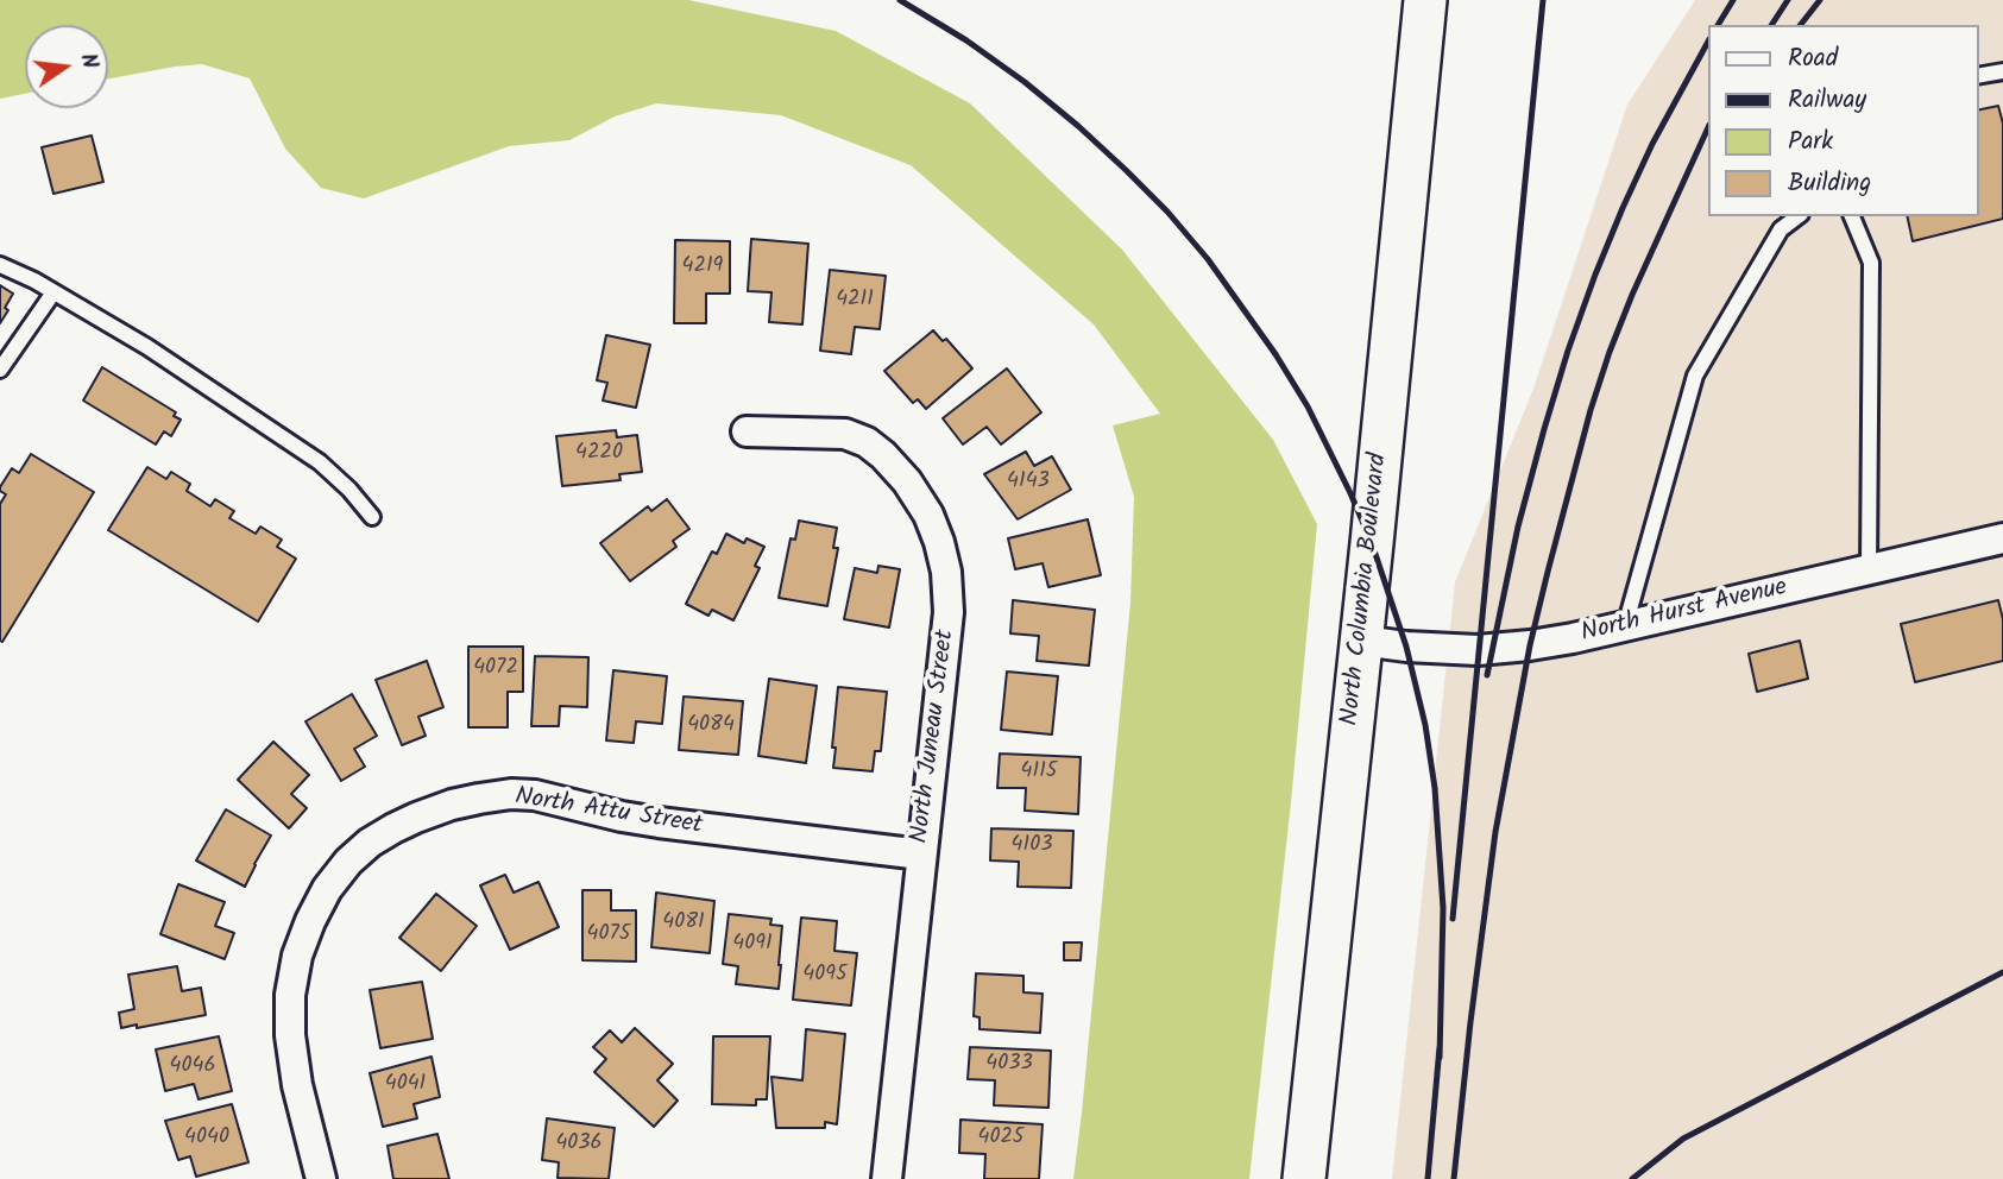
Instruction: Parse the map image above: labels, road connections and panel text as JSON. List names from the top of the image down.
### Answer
{
  "streets": {
    "main road": ["North Columbia Boulevard"],
    "street": ["North Hurst Avenue", "North Juneau Street", "North Attu Street"]
  },
  "crossings": [
    ["North Columbia Boulevard", "North Hurst Avenue"],
    ["North Juneau Street", "North Attu Street"]
  ],
  "house_numbers": [
    "4219",
    "4211",
    "4220",
    "4143",
    "4072",
    "4084",
    "4115",
    "4103",
    "4081",
    "4075",
    "4091",
    "4095",
    "4033",
    "4046",
    "4041",
    "4040",
    "4025",
    "4036"
  ],
  "legend": [
    "Road",
    "Railway",
    "Park",
    "Building"
  ],
  "north": "right"
}
